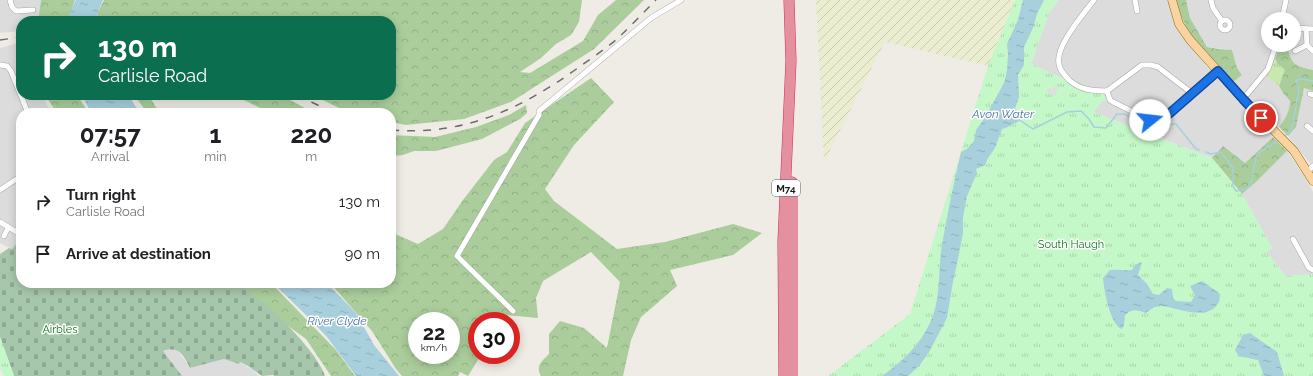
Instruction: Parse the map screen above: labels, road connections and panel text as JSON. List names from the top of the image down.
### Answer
{
  "streets": {
    "highway": ["M74"]
  },
  "water": ["Avon Water", "River Clyde"],
  "parks": ["South Haugh", "Airbles"],
  "page": {
    "turn": ["130 m", "Carlisle Road"],
    "eta": [
      "07:57",
      "Arrival",
      "1",
      "min",
      "220",
      "m"
    ],
    "list": [
      {
        "name": "Turn right",
        "note": "Carlisle Road",
        "value": "130 m"
      },
      {
        "name": "Arrive at destination",
        "value": "90 m"
      }
    ],
    "speed": "22 km/h",
    "limit": "30"
  }
}
